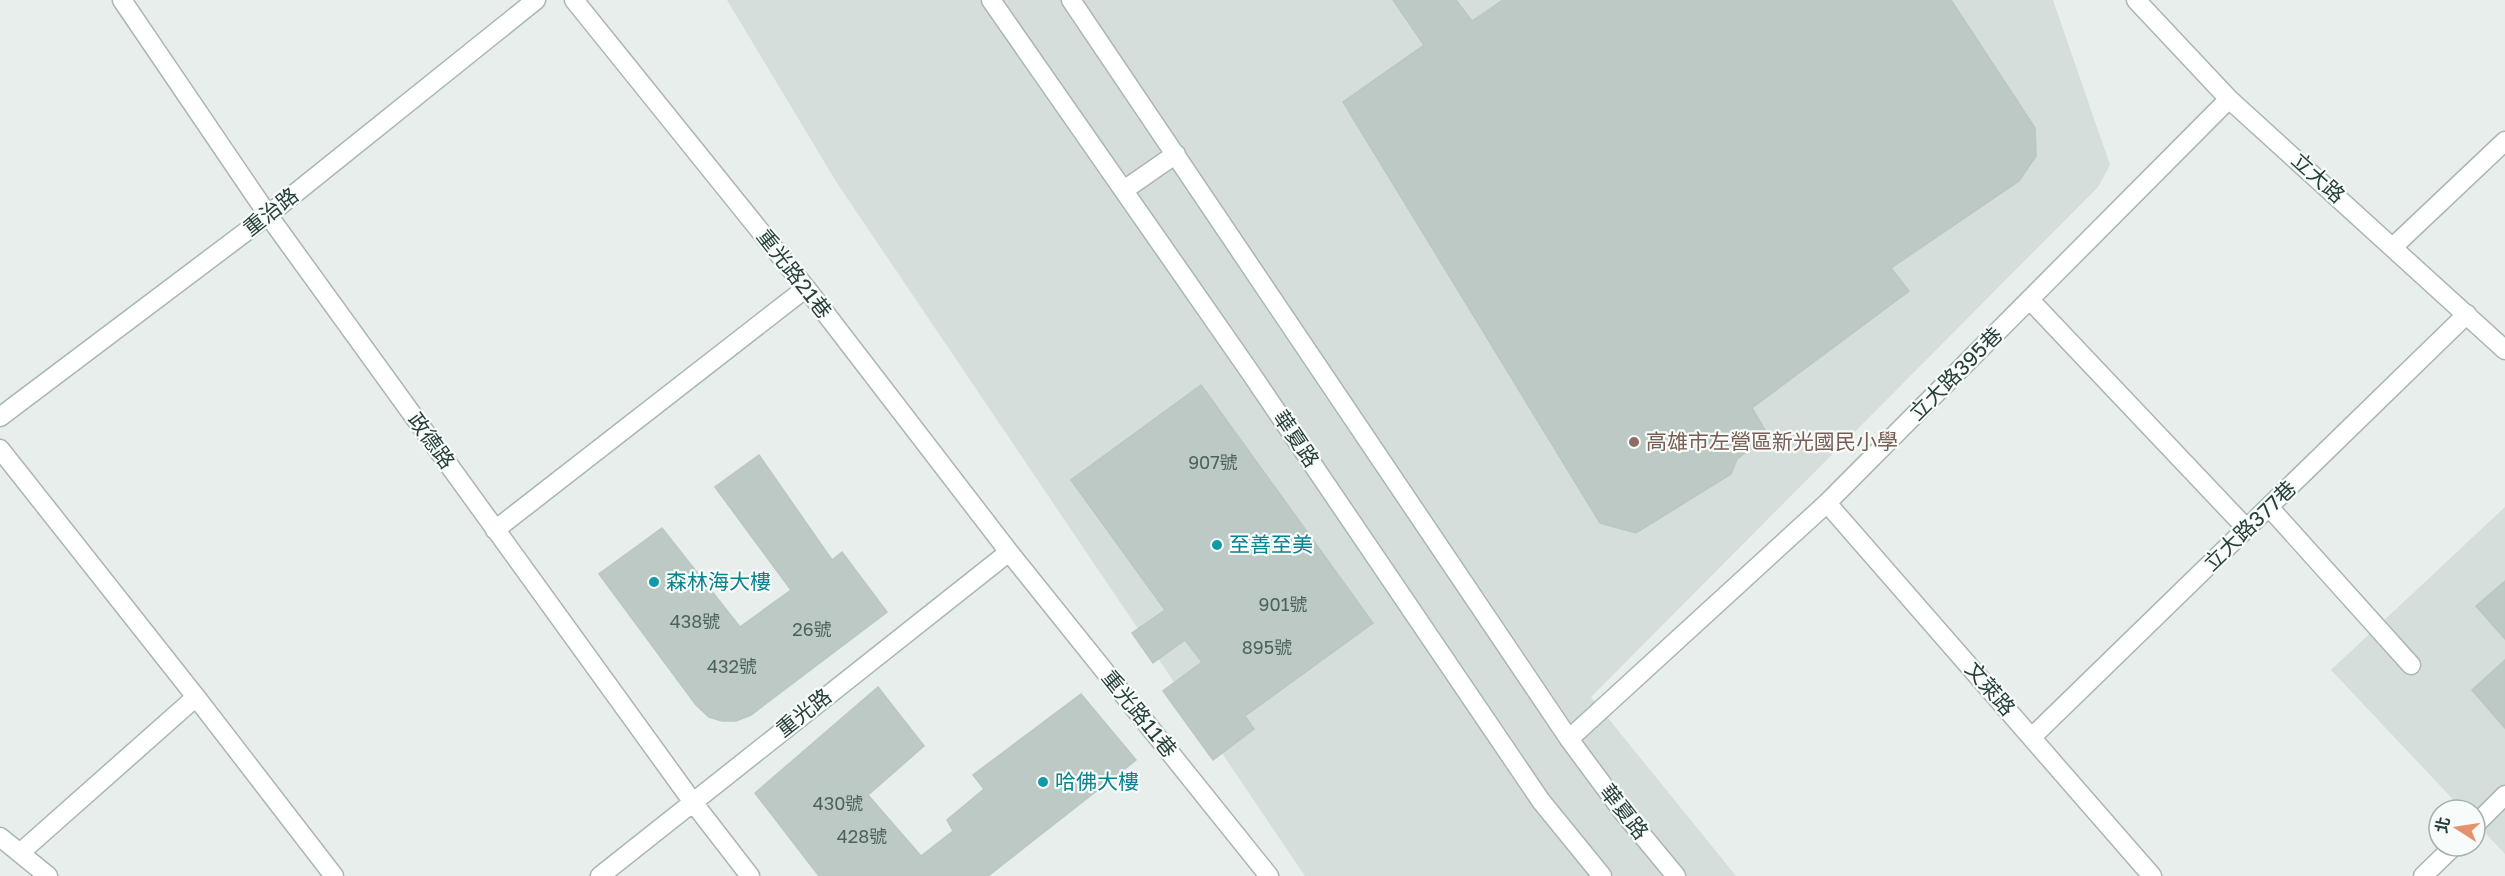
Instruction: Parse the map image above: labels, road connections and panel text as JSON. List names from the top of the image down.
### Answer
{
  "streets": {
    "street": [
      "立大路",
      "重治路",
      "重光路21巷",
      "立大路395巷",
      "華夏路",
      "政德路",
      "立大路377巷",
      "文萊路",
      "重光路",
      "重光路11巷"
    ]
  },
  "crossings": [
    ["立大路", "立大路395巷"],
    ["立大路", "立大路377巷"],
    ["重治路", "政德路"],
    ["重光路21巷", "重光路"],
    ["重光路21巷", "重光路11巷"],
    ["立大路395巷", "華夏路"],
    ["立大路395巷", "文萊路"],
    ["政德路", "重光路"],
    ["立大路377巷", "文萊路"],
    ["重光路", "重光路11巷"]
  ],
  "places": [
    "高雄市左營區新光國民小學",
    "至善至美",
    "森林海大樓",
    "哈佛大樓"
  ],
  "house_numbers": [
    "907號",
    "901號",
    "438號",
    "26號",
    "895號",
    "432號",
    "430號",
    "428號"
  ],
  "north": "left"
}
